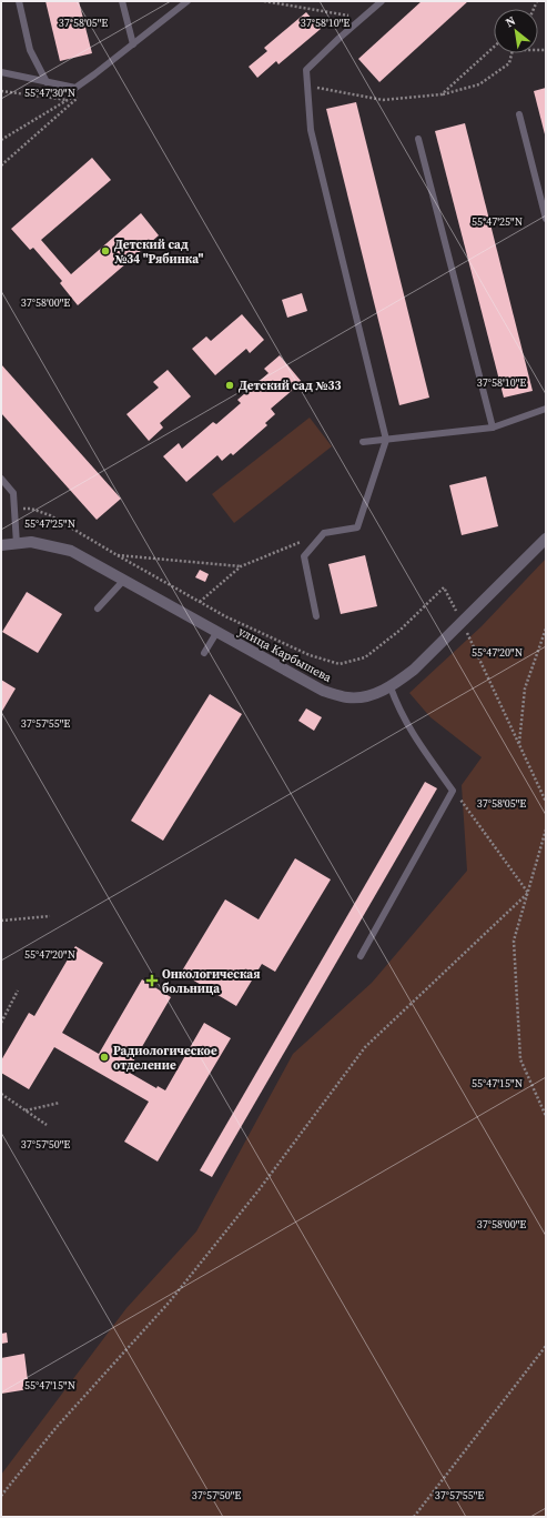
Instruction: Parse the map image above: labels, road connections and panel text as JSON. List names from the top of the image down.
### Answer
{
  "streets": {
    "street": ["улица Карбышева"]
  },
  "places": {
    "other": ["Детский сад №34 \"Рябинка\"", "Детский сад №33", "Радиологическое отделение"],
    "health": ["Онкологическая больница"]
  },
  "north": "top left",
  "coordinates": [
    "37°58'05\"E",
    "37°58'10\"E",
    "55°47'30\"N",
    "55°47'25\"N",
    "37°58'00\"E",
    "55°47'20\"N",
    "37°57'55\"E",
    "55°47'15\"N",
    "37°57'50\"E"
  ]
}
